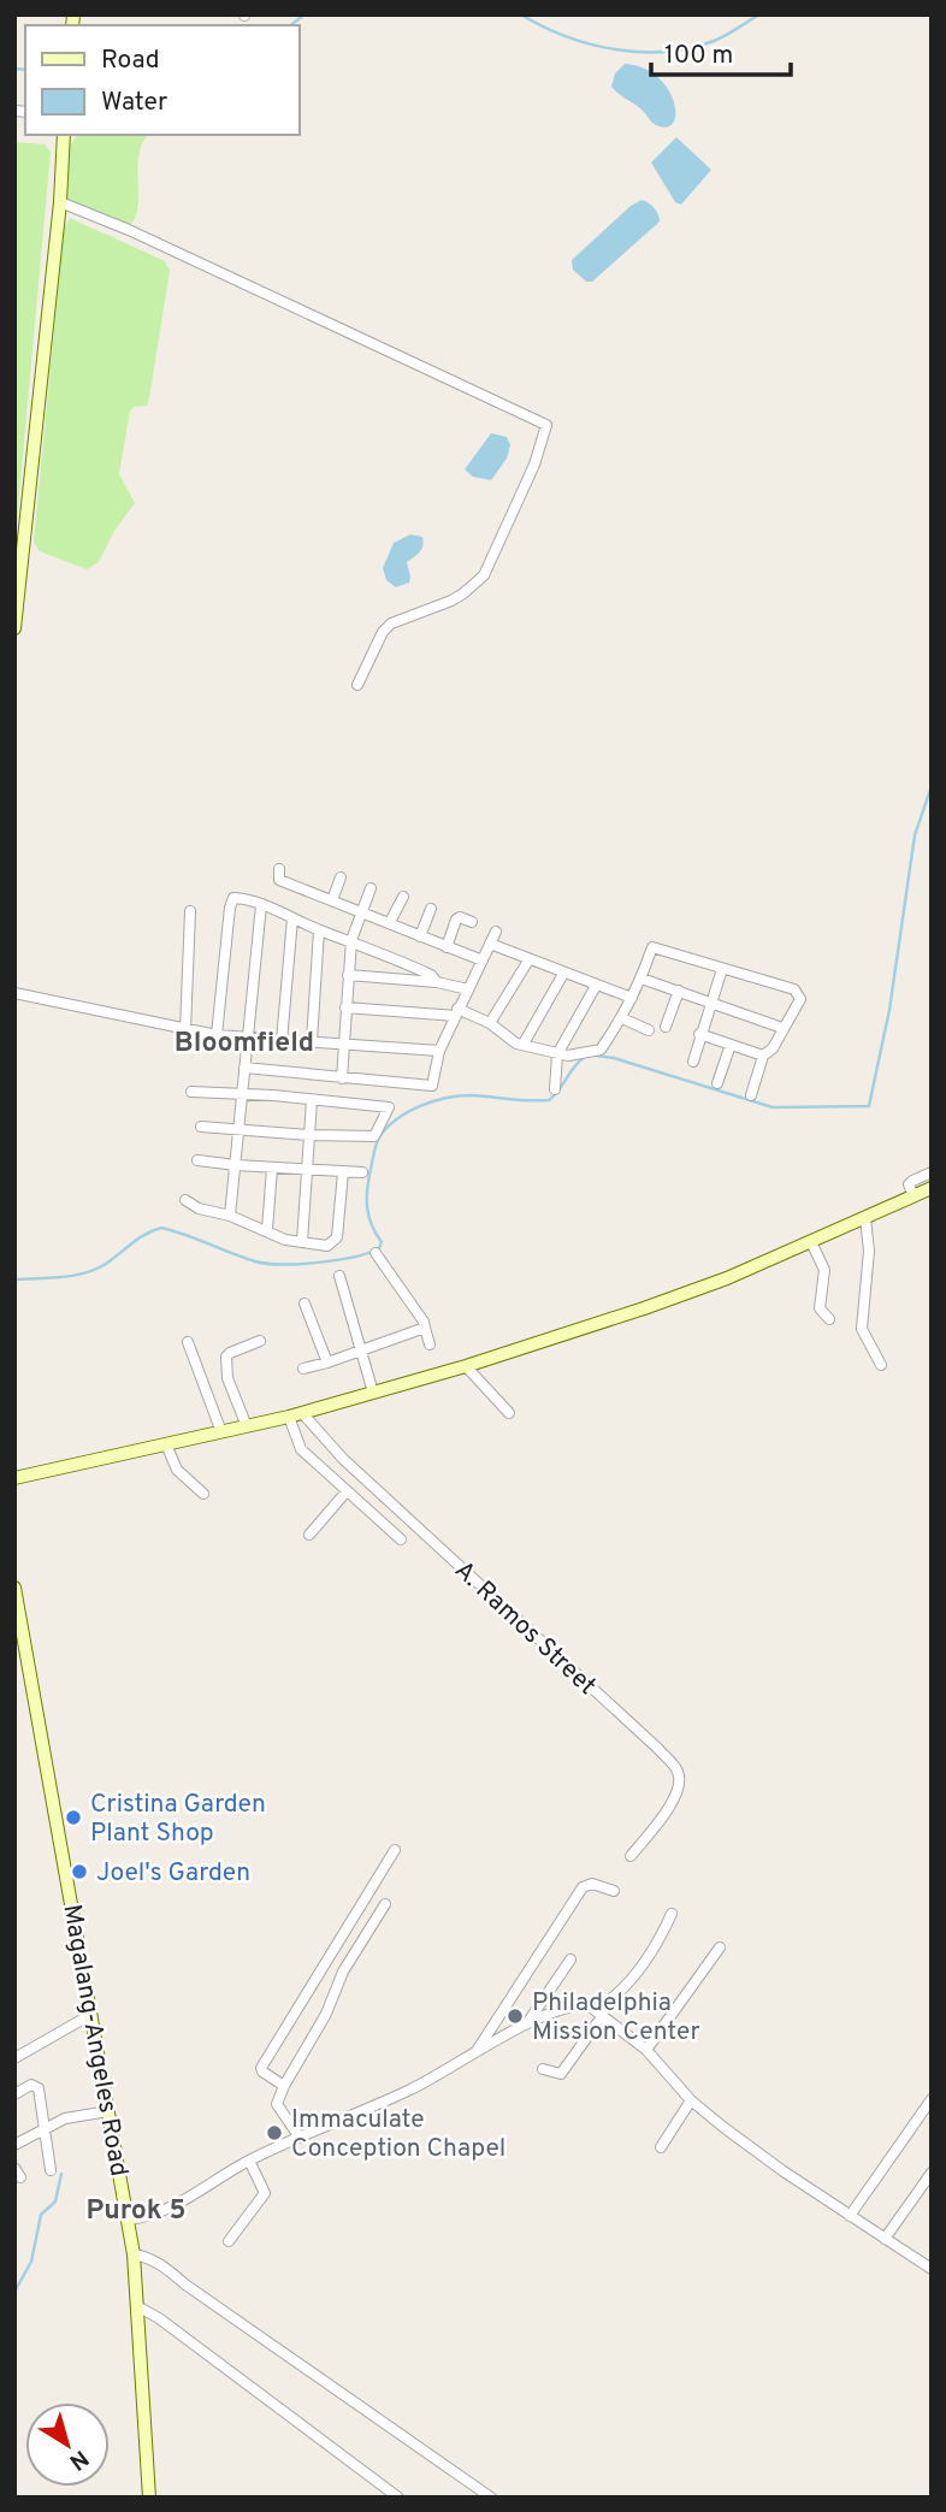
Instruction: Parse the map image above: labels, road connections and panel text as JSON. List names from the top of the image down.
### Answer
{
  "streets": {
    "main road": ["Magalang-Angeles Road"],
    "street": ["A. Ramos Street"]
  },
  "districts": ["Bloomfield", "Purok 5"],
  "places": [
    "Cristina Garden Plant Shop",
    "Joel's Garden",
    "Philadelphia Mission Center",
    "Immaculate Conception Chapel"
  ],
  "legend": ["Road", "Water"],
  "scale_bar": "100 m",
  "north": "bottom right"
}
